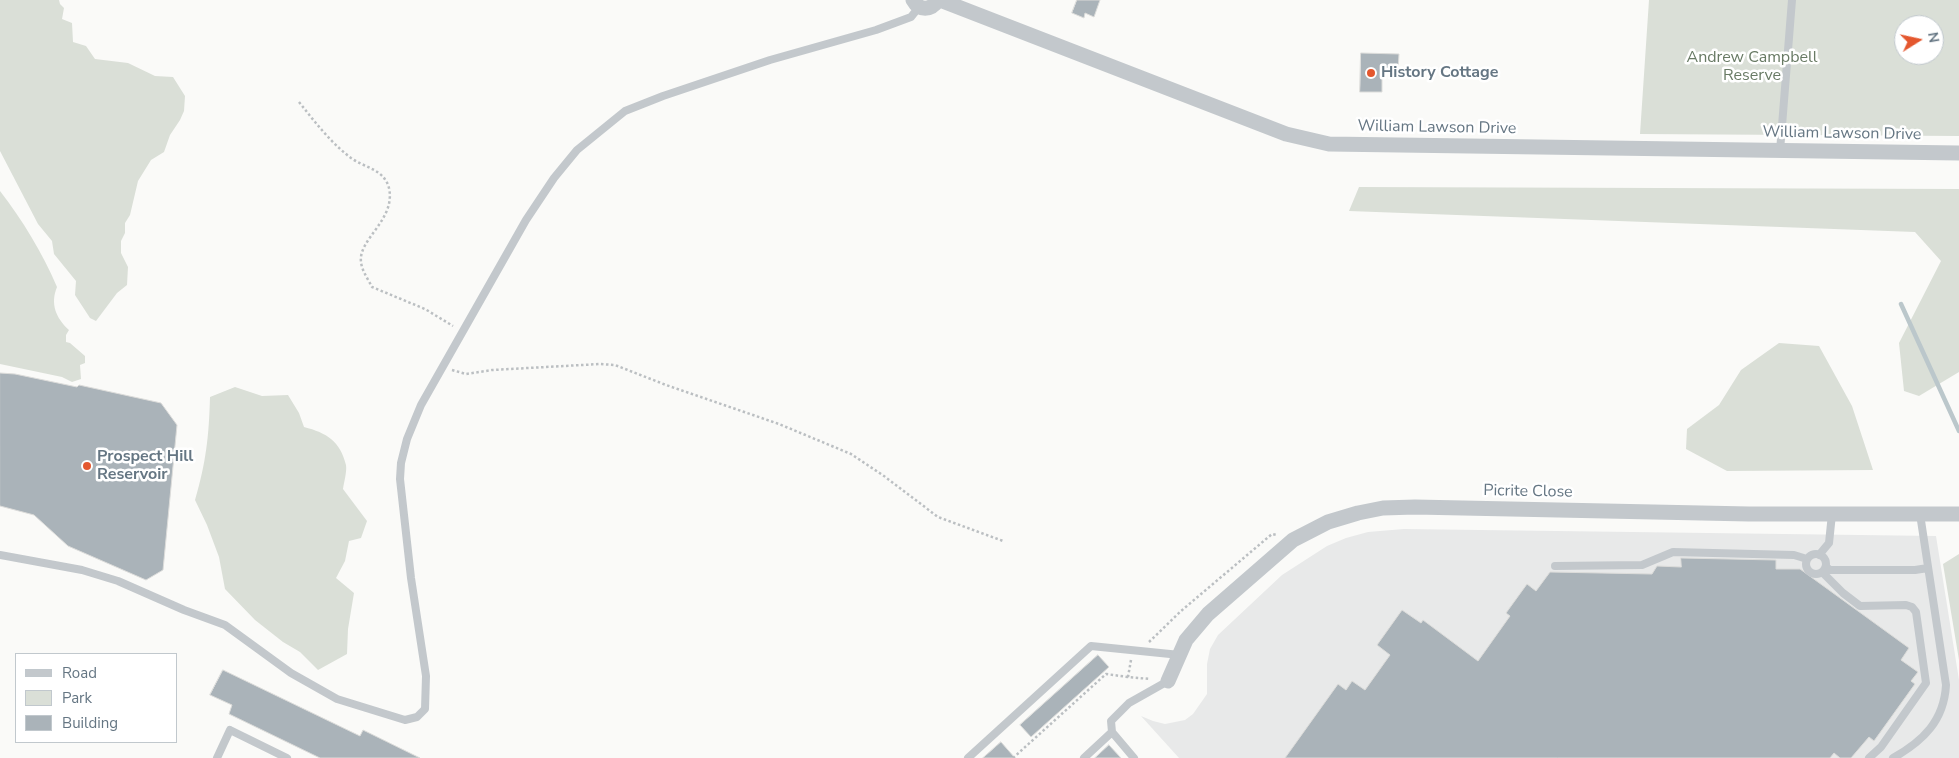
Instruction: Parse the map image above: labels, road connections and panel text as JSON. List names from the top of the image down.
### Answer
{
  "streets": {
    "street": ["William Lawson Drive", "Picrite Close"]
  },
  "parks": ["Andrew Campbell Reserve"],
  "places": ["History Cottage", "Prospect Hill Reservoir"],
  "legend": ["Road", "Park", "Building"],
  "north": "right"
}
